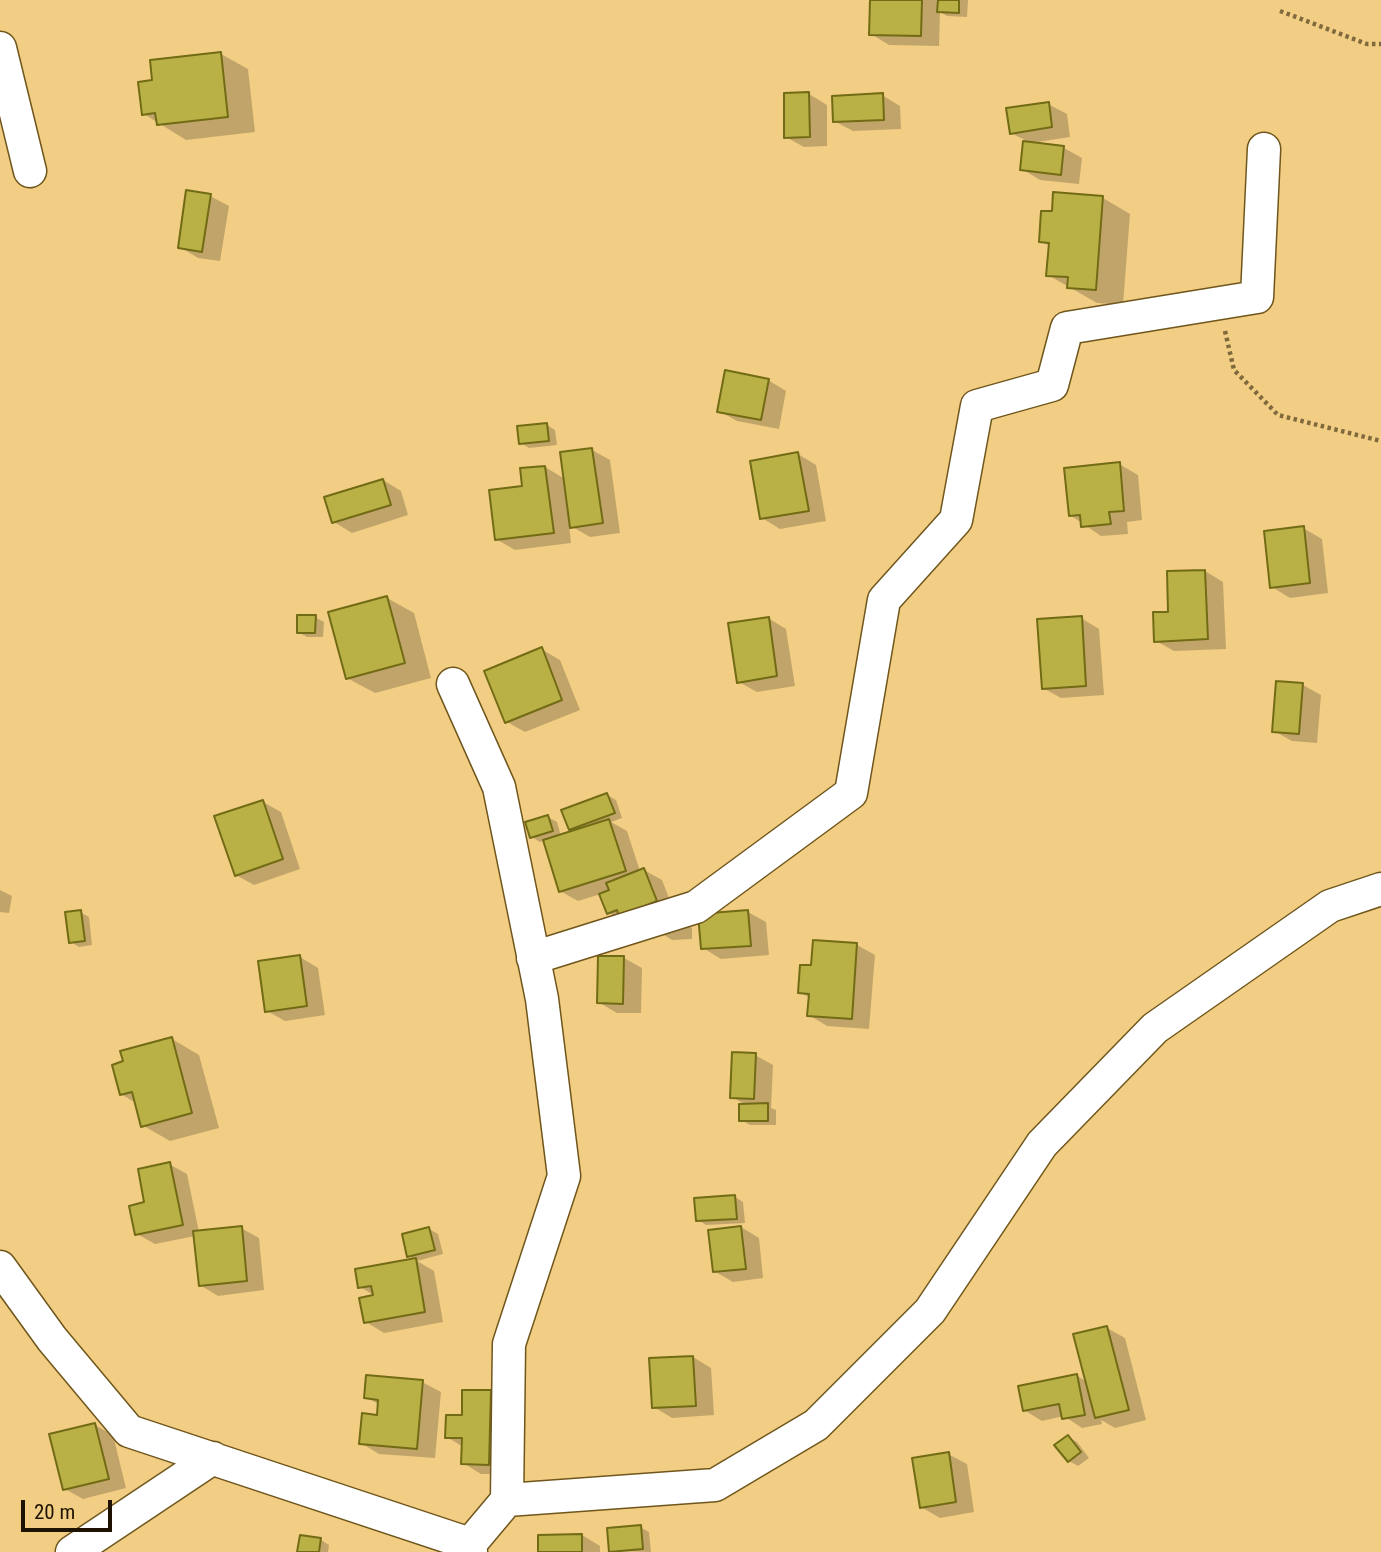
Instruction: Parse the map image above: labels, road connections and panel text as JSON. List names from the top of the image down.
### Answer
{
  "scale_bar": "20 m"
}
